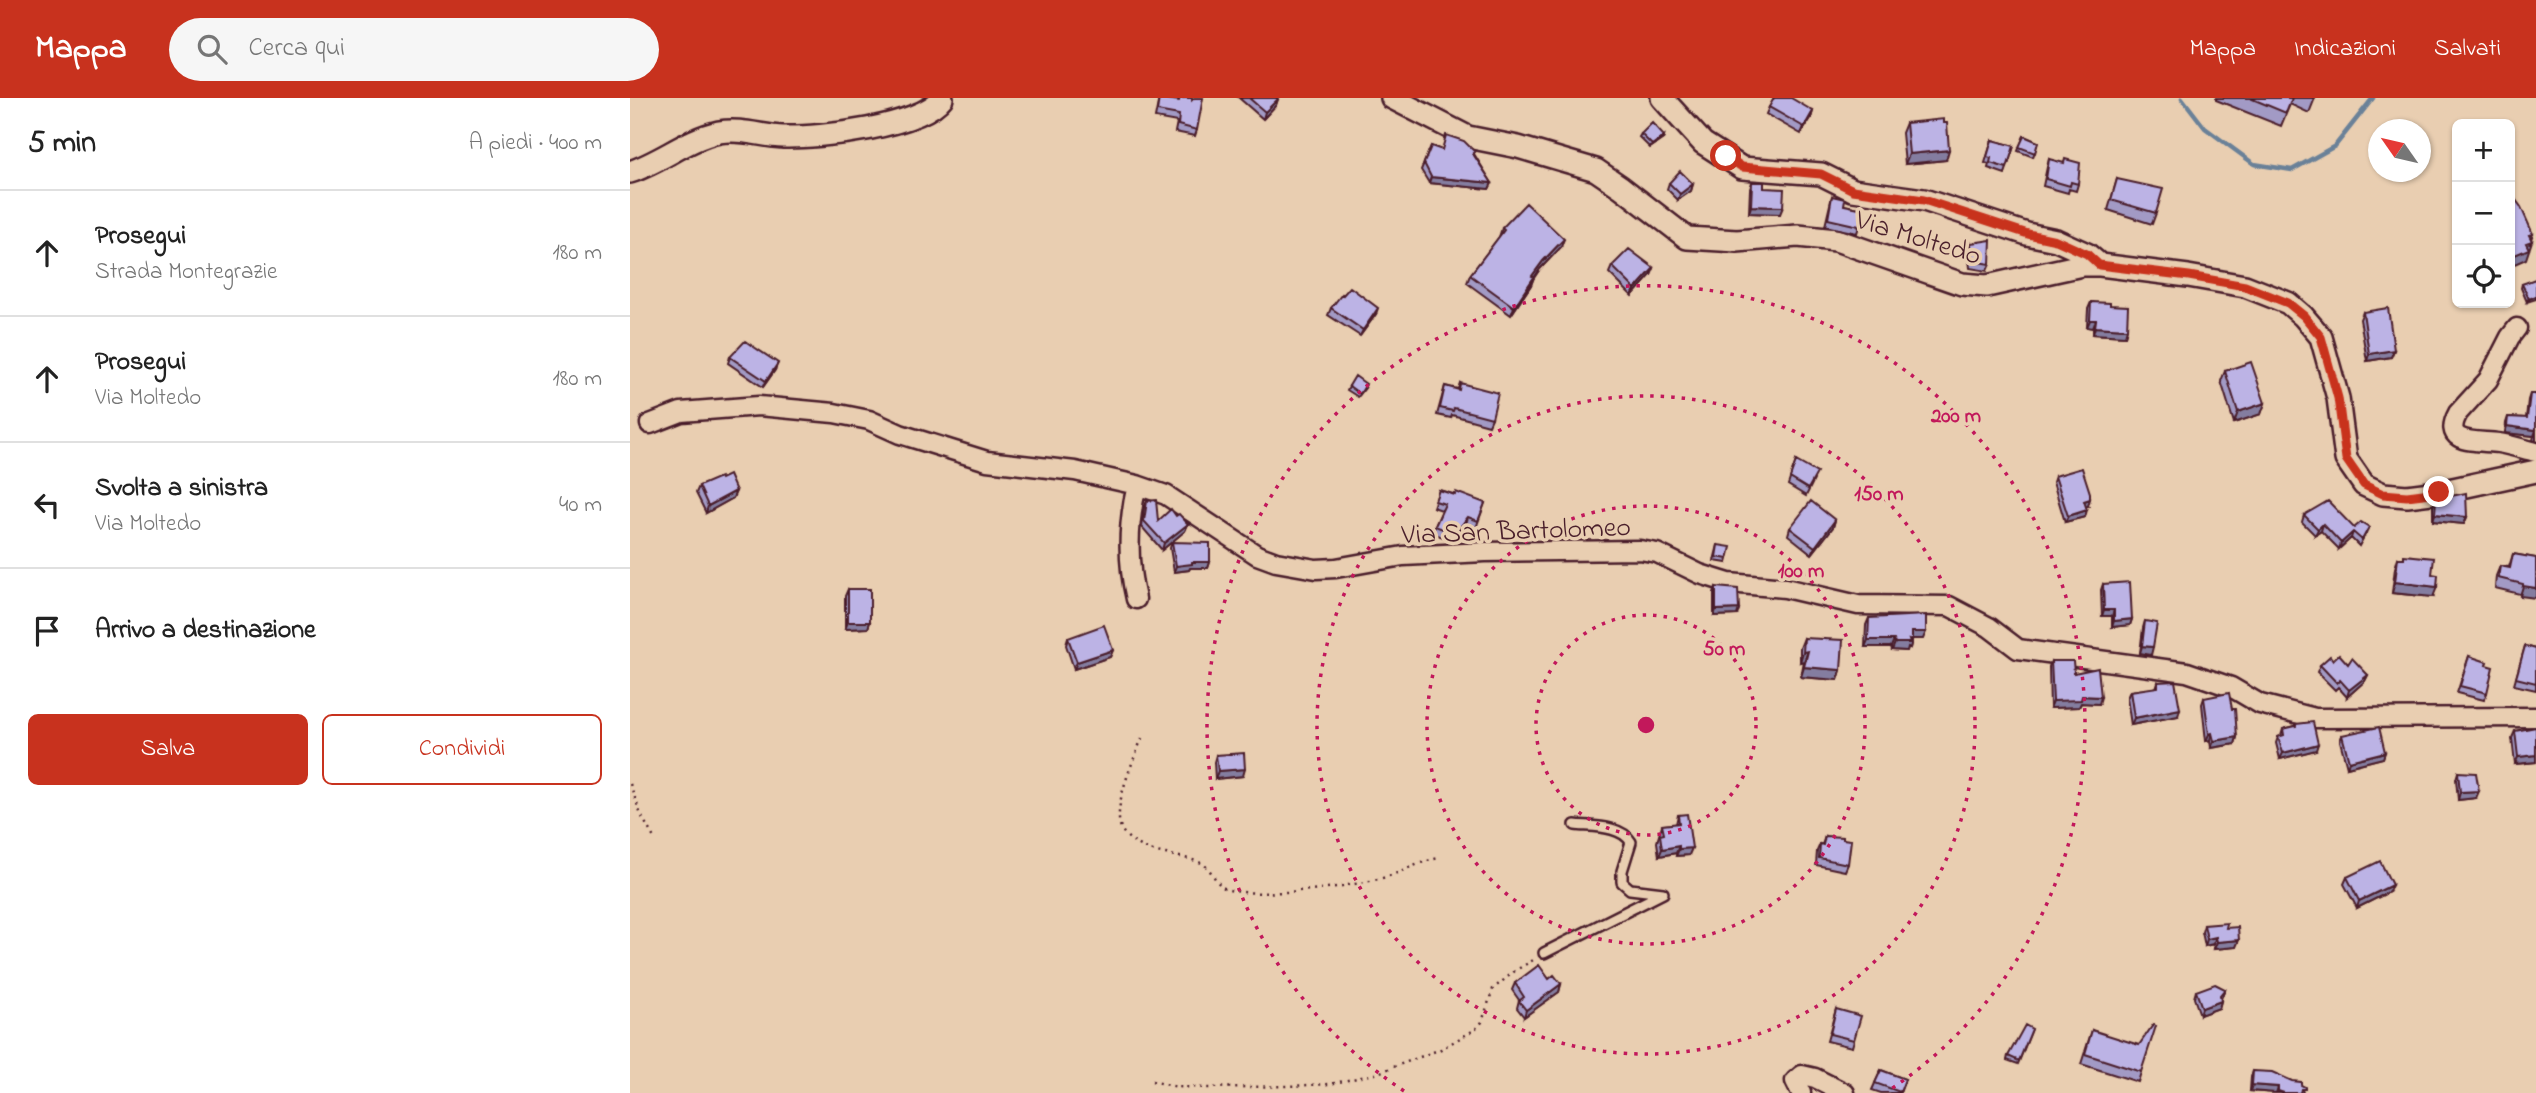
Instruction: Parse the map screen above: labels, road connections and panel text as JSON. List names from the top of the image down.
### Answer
{
  "streets": {
    "street": ["Via Moltedo", "Via San Bartolomeo"]
  },
  "north": "top left",
  "page": {
    "header": "Mappa",
    "search": "Cerca qui",
    "nav": ["Mappa", "Indicazioni", "Salvati"],
    "heading": ["5 min", "A piedi · 400 m"],
    "map_buttons": ["+", "−"],
    "list": [
      ["Prosegui", "Strada Montegrazie", "180 m"],
      ["Prosegui", "Via Moltedo", "180 m"],
      ["Svolta a sinistra", "Via Moltedo", "40 m"],
      "Arrivo a destinazione"
    ],
    "buttons": ["Salva", "Condividi"]
  },
  "rings": [
    "200 m",
    "150 m",
    "100 m",
    "50 m"
  ]
}
